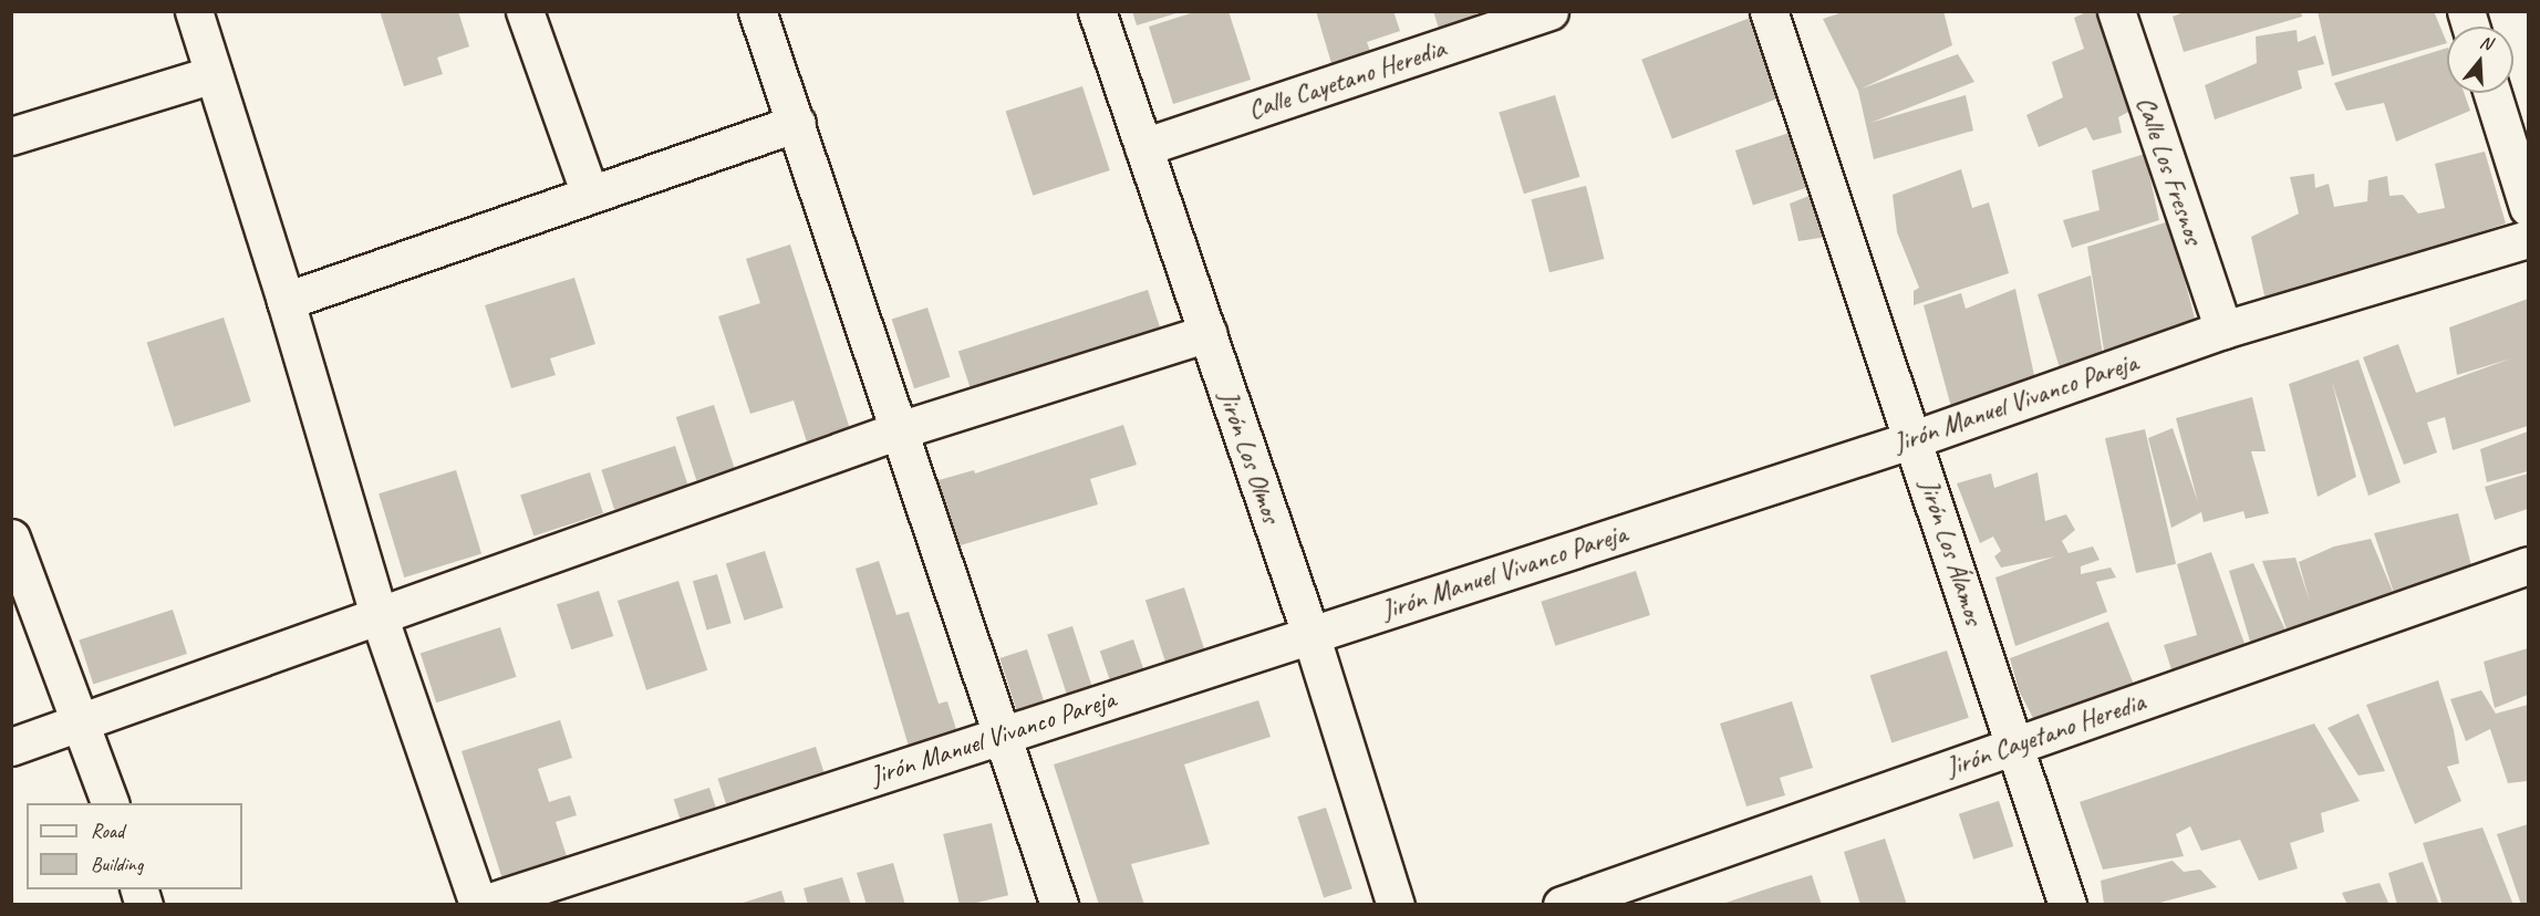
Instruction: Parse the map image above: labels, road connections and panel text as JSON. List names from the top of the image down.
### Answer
{
  "streets": {
    "street": [
      "Calle Cayetano Heredia",
      "Calle Los Fresnos",
      "Jirón Manuel Vivanco Pareja",
      "Jirón Los Olmos",
      "Jirón Los Álamos",
      "Jirón Cayetano Heredia"
    ]
  },
  "crossings": [
    ["Calle Cayetano Heredia", "Jirón Los Olmos"],
    ["Calle Los Fresnos", "Jirón Manuel Vivanco Pareja"],
    ["Jirón Manuel Vivanco Pareja", "Jirón Los Olmos"],
    ["Jirón Manuel Vivanco Pareja", "Jirón Los Álamos"],
    ["Jirón Los Álamos", "Jirón Cayetano Heredia"]
  ],
  "legend": ["Road", "Building"],
  "north": "top"
}
